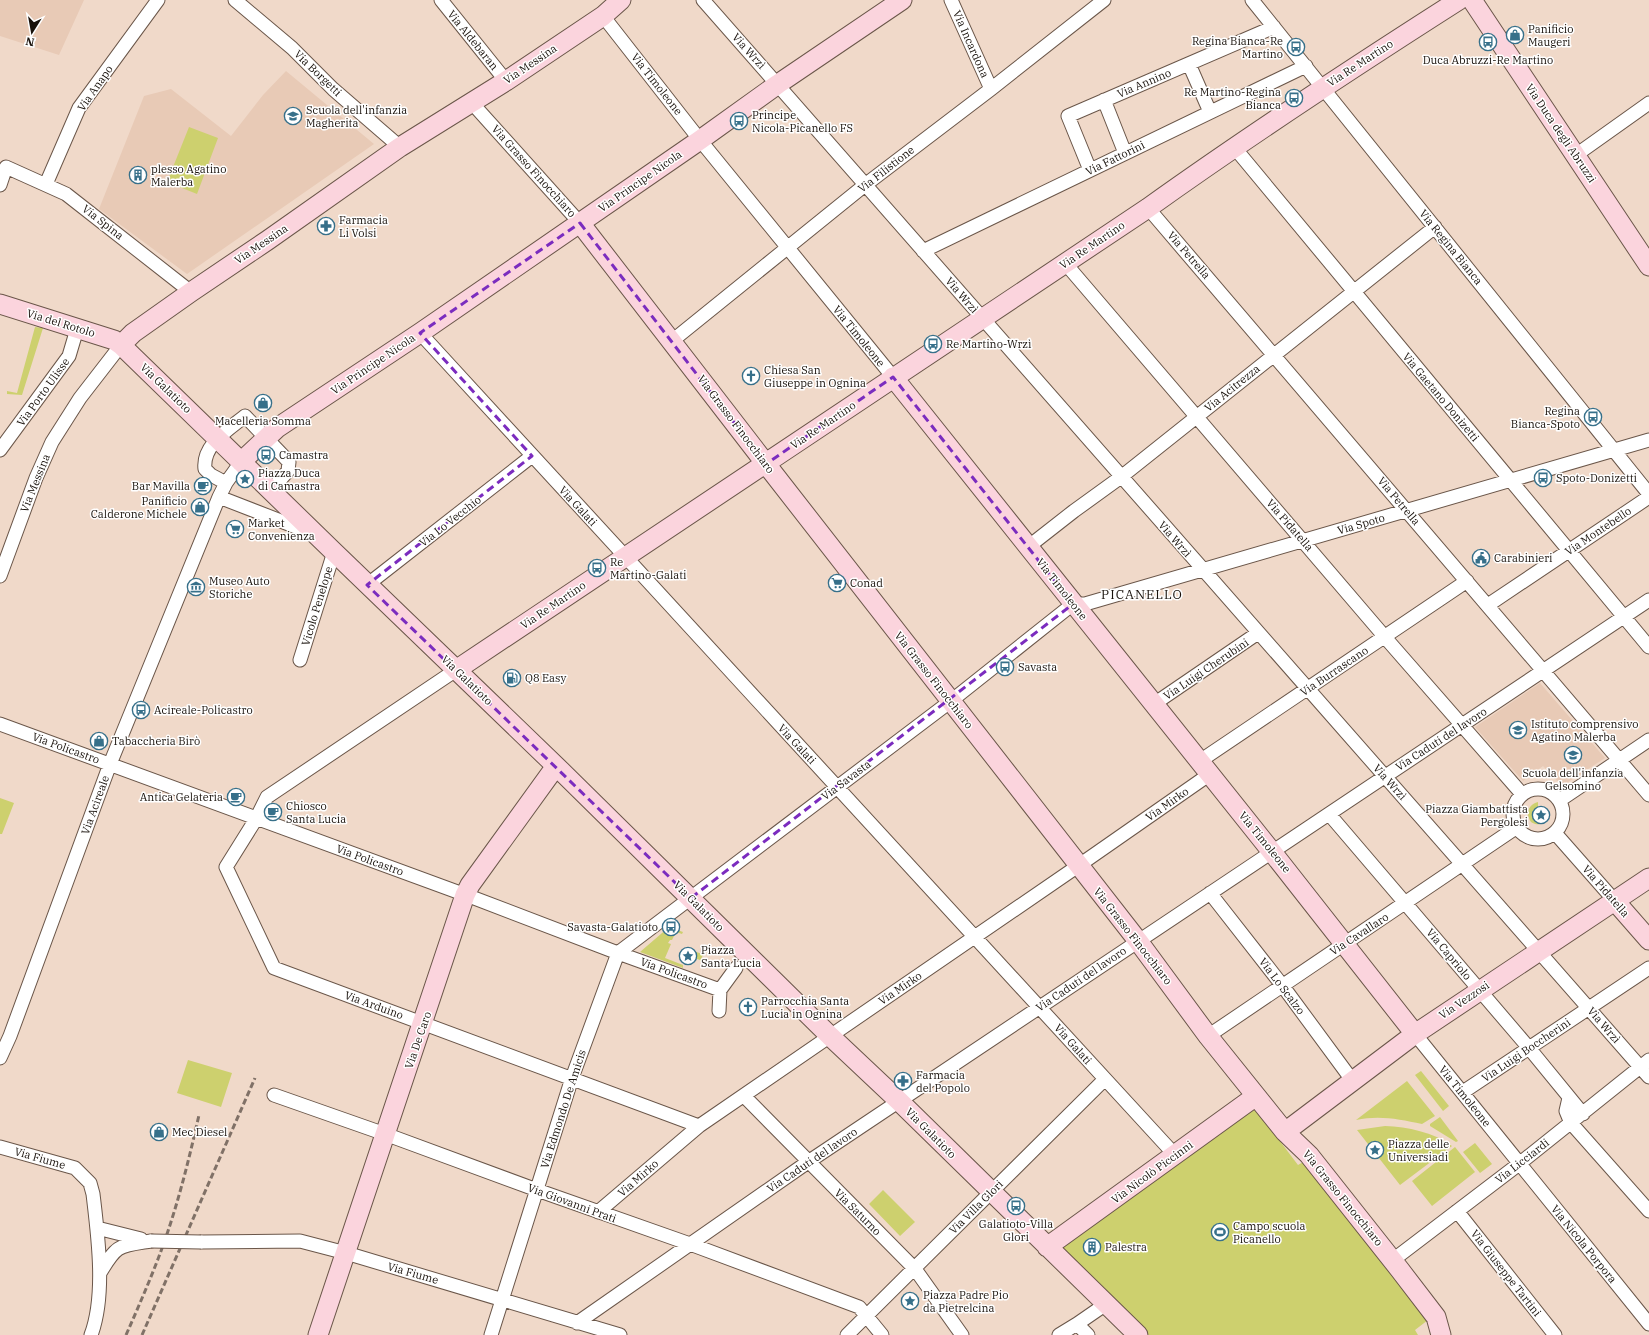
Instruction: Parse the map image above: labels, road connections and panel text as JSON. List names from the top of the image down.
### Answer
{
  "streets": {
    "main road": [
      "Via Re Martino",
      "Via Messina",
      "Via Timoleone",
      "Via Duca degli Abruzzi",
      "Via Grasso Finocchiaro",
      "Via Principe Nicola",
      "Via del Rotolo",
      "Via Galatioto",
      "Via Pidatella",
      "Via Vezzosi",
      "Via De Caro",
      "Via Nicolò Piccinni"
    ],
    "street": [
      "Via Aldebaran",
      "Via Incardona",
      "Via Wrzì",
      "Via Borgetti",
      "Via Annino",
      "Via Anapo",
      "Via Fattorini",
      "Via Filistione",
      "Via Spina",
      "Via Regina Bianca",
      "Via Petrella",
      "Via Acitrezza",
      "Via Porto Ulisse",
      "Via Gaetano Donizetti",
      "Via Galati",
      "Via Lo Vecchio",
      "Via Spoto",
      "Via Montebello",
      "Vicolo Penelope",
      "Via Luigi Cherubini",
      "Via Burrascano",
      "Via Caduti del lavoro",
      "Via Policastro",
      "Via Savasta",
      "Via Mirko",
      "Via Acireale",
      "Via Cavallaro",
      "Via Capriolo",
      "Via Lo Scalzo",
      "Via Arduino",
      "Via Luigi Boccherini",
      "Via Edmondo De Amicis",
      "Via Fiume",
      "Via Licciardi",
      "Via Giovanni Prati",
      "Via Villa Glori",
      "Via Saturno",
      "Via Nicola Porpora",
      "Via Giuseppe Tartini"
    ]
  },
  "crossings": [
    ["Via Aldebaran", "Via Messina"],
    ["Via Incardona", "Via Filistione"],
    ["Via Wrzì", "Via Re Martino"],
    ["Via Wrzì", "Via Fattorini"],
    ["Via Wrzì", "Via Filistione"],
    ["Via Wrzì", "Via Principe Nicola"],
    ["Via Wrzì", "Via Acitrezza"],
    ["Via Wrzì", "Via Spoto"],
    ["Via Wrzì", "Via Luigi Cherubini"],
    ["Via Wrzì", "Via Burrascano"],
    ["Via Wrzì", "Via Caduti del lavoro"],
    ["Via Wrzì", "Via Cavallaro"],
    ["Via Wrzì", "Via Vezzosi"],
    ["Via Wrzì", "Via Luigi Boccherini"],
    ["Via Wrzì", "Via Licciardi"],
    ["Via Re Martino", "Via Timoleone"],
    ["Via Re Martino", "Via Grasso Finocchiaro"],
    ["Via Re Martino", "Via Regina Bianca"],
    ["Via Re Martino", "Via Petrella"],
    ["Via Re Martino", "Via Galatioto"],
    ["Via Re Martino", "Via Gaetano Donizetti"],
    ["Via Re Martino", "Via Galati"],
    ["Via Re Martino", "Via Pidatella"],
    ["Via Re Martino", "Via Policastro"],
    ["Via Re Martino", "Via Arduino"],
    ["Via Messina", "Via Borgetti"],
    ["Via Messina", "Via Timoleone"],
    ["Via Messina", "Via Grasso Finocchiaro"],
    ["Via Messina", "Via Spina"],
    ["Via Messina", "Via del Rotolo"],
    ["Via Messina", "Via Galatioto"],
    ["Via Annino", "Via Fattorini"],
    ["Via Annino", "Via Regina Bianca"],
    ["Via Timoleone", "Via Filistione"],
    ["Via Timoleone", "Via Principe Nicola"],
    ["Via Timoleone", "Via Acitrezza"],
    ["Via Timoleone", "Via Spoto"],
    ["Via Timoleone", "Via Luigi Cherubini"],
    ["Via Timoleone", "Via Burrascano"],
    ["Via Timoleone", "Via Caduti del lavoro"],
    ["Via Timoleone", "Via Savasta"],
    ["Via Timoleone", "Via Mirko"],
    ["Via Timoleone", "Via Cavallaro"],
    ["Via Timoleone", "Via Vezzosi"],
    ["Via Timoleone", "Via Luigi Boccherini"],
    ["Via Timoleone", "Via Licciardi"],
    ["Via Timoleone", "Via Nicola Porpora"],
    ["Via Anapo", "Via Spina"],
    ["Via Fattorini", "Via Regina Bianca"],
    ["Via Filistione", "Via Grasso Finocchiaro"],
    ["Via Grasso Finocchiaro", "Via Principe Nicola"],
    ["Via Grasso Finocchiaro", "Via Caduti del lavoro"],
    ["Via Grasso Finocchiaro", "Via Savasta"],
    ["Via Grasso Finocchiaro", "Via Mirko"],
    ["Via Grasso Finocchiaro", "Via Cavallaro"],
    ["Via Grasso Finocchiaro", "Via Vezzosi"],
    ["Via Grasso Finocchiaro", "Via Licciardi"],
    ["Via Grasso Finocchiaro", "Via Nicolò Piccinni"],
    ["Via Principe Nicola", "Via Galatioto"],
    ["Via Principe Nicola", "Via Galati"],
    ["Via Principe Nicola", "Via Acireale"],
    ["Via Regina Bianca", "Via Acitrezza"],
    ["Via Regina Bianca", "Via Spoto"],
    ["Via Regina Bianca", "Via Montebello"],
    ["Via Petrella", "Via Acitrezza"],
    ["Via Petrella", "Via Spoto"],
    ["Via Petrella", "Via Montebello"],
    ["Via Petrella", "Via Burrascano"],
    ["Via Petrella", "Via Caduti del lavoro"],
    ["Via del Rotolo", "Via Galatioto"],
    ["Via del Rotolo", "Via Porto Ulisse"],
    ["Via Galatioto", "Via Lo Vecchio"],
    ["Via Galatioto", "Vicolo Penelope"],
    ["Via Galatioto", "Via Caduti del lavoro"],
    ["Via Galatioto", "Via Savasta"],
    ["Via Galatioto", "Via Mirko"],
    ["Via Galatioto", "Via Acireale"],
    ["Via Galatioto", "Via De Caro"],
    ["Via Galatioto", "Via Nicolò Piccinni"],
    ["Via Galatioto", "Via Villa Glori"],
    ["Via Acitrezza", "Via Gaetano Donizetti"],
    ["Via Acitrezza", "Via Pidatella"],
    ["Via Gaetano Donizetti", "Via Spoto"],
    ["Via Gaetano Donizetti", "Via Montebello"],
    ["Via Gaetano Donizetti", "Via Caduti del lavoro"],
    ["Via Galati", "Via Lo Vecchio"],
    ["Via Galati", "Via Caduti del lavoro"],
    ["Via Galati", "Via Savasta"],
    ["Via Galati", "Via Mirko"],
    ["Via Galati", "Via Nicolò Piccinni"],
    ["Via Galati", "Via Villa Glori"],
    ["Via Spoto", "Via Pidatella"],
    ["Via Spoto", "Via Savasta"],
    ["Via Pidatella", "Via Burrascano"],
    ["Via Pidatella", "Via Caduti del lavoro"],
    ["Via Pidatella", "Via Cavallaro"],
    ["Via Pidatella", "Via Vezzosi"],
    ["Via Burrascano", "Via Mirko"],
    ["Via Caduti del lavoro", "Via Capriolo"],
    ["Via Caduti del lavoro", "Via Lo Scalzo"],
    ["Via Caduti del lavoro", "Via Fiume"],
    ["Via Caduti del lavoro", "Via Giovanni Prati"],
    ["Via Caduti del lavoro", "Via Saturno"],
    ["Via Policastro", "Via Savasta"],
    ["Via Policastro", "Via Acireale"],
    ["Via Policastro", "Via Arduino"],
    ["Via Policastro", "Via De Caro"],
    ["Via Policastro", "Via Edmondo De Amicis"],
    ["Via Savasta", "Via Edmondo De Amicis"],
    ["Via Mirko", "Via Arduino"],
    ["Via Mirko", "Via Giovanni Prati"],
    ["Via Mirko", "Via Saturno"],
    ["Via Cavallaro", "Via Capriolo"],
    ["Via Cavallaro", "Via Lo Scalzo"],
    ["Via Capriolo", "Via Vezzosi"],
    ["Via Capriolo", "Via Luigi Boccherini"],
    ["Via Capriolo", "Via Licciardi"],
    ["Via Lo Scalzo", "Via Vezzosi"],
    ["Via Arduino", "Via De Caro"],
    ["Via Arduino", "Via Edmondo De Amicis"],
    ["Via De Caro", "Via Fiume"],
    ["Via De Caro", "Via Giovanni Prati"],
    ["Via Edmondo De Amicis", "Via Fiume"],
    ["Via Edmondo De Amicis", "Via Giovanni Prati"],
    ["Via Licciardi", "Via Nicola Porpora"],
    ["Via Licciardi", "Via Giuseppe Tartini"],
    ["Via Giovanni Prati", "Via Villa Glori"],
    ["Via Villa Glori", "Via Saturno"]
  ],
  "districts": ["PICANELLO"],
  "places": {
    "shop": [
      "Panificio Maugeri",
      "Macelleria Somma",
      "Panificio Calderone Michele",
      "Tabaccheria Birò",
      "Mec Diesel"
    ],
    "bus stop": [
      "Duca Abruzzi-Re Martino",
      "Regina Bianca-Re Martino",
      "Re Martino-Regina Bianca",
      "Principe Nicola-Picanello FS",
      "Re Martino-Wrzì",
      "Regina Bianca-Spoto",
      "Camastra",
      "Spoto-Donizetti",
      "Re Martino-Galati",
      "Savasta",
      "Acireale-Policastro",
      "Savasta-Galatioto",
      "Galatioto-Villa Glori"
    ],
    "school or university": ["Scuola dell'infanzia Magherita", "Istituto comprensivo Agatino Malerba", "Scuola dell'infanzia Gelsomino"],
    "building": ["plesso Agatino Malerba", "Palestra"],
    "pharmacy": ["Farmacia Li Volsi", "Farmacia del Popolo"],
    "church": ["Chiesa San Giuseppe in Ognina", "Parrocchia Santa Lucia in Ognina"],
    "place": [
      "Piazza Duca di Camastra",
      "Piazza Giambattista Pergolesi",
      "Piazza Santa Lucia",
      "Piazza delle Universiadi",
      "Piazza Padre Pio da Pietrelcina"
    ],
    "cafe": ["Bar Mavilla", "Antica Gelateria", "Chiosco Santa Lucia"],
    "supermarket": ["Market Convenienza", "Conad"],
    "public building": ["Carabinieri"],
    "museum": ["Museo Auto Storiche"],
    "fuel station": ["Q8 Easy"],
    "sports": ["Campo scuola Picanello"]
  },
  "north": "bottom"
}
